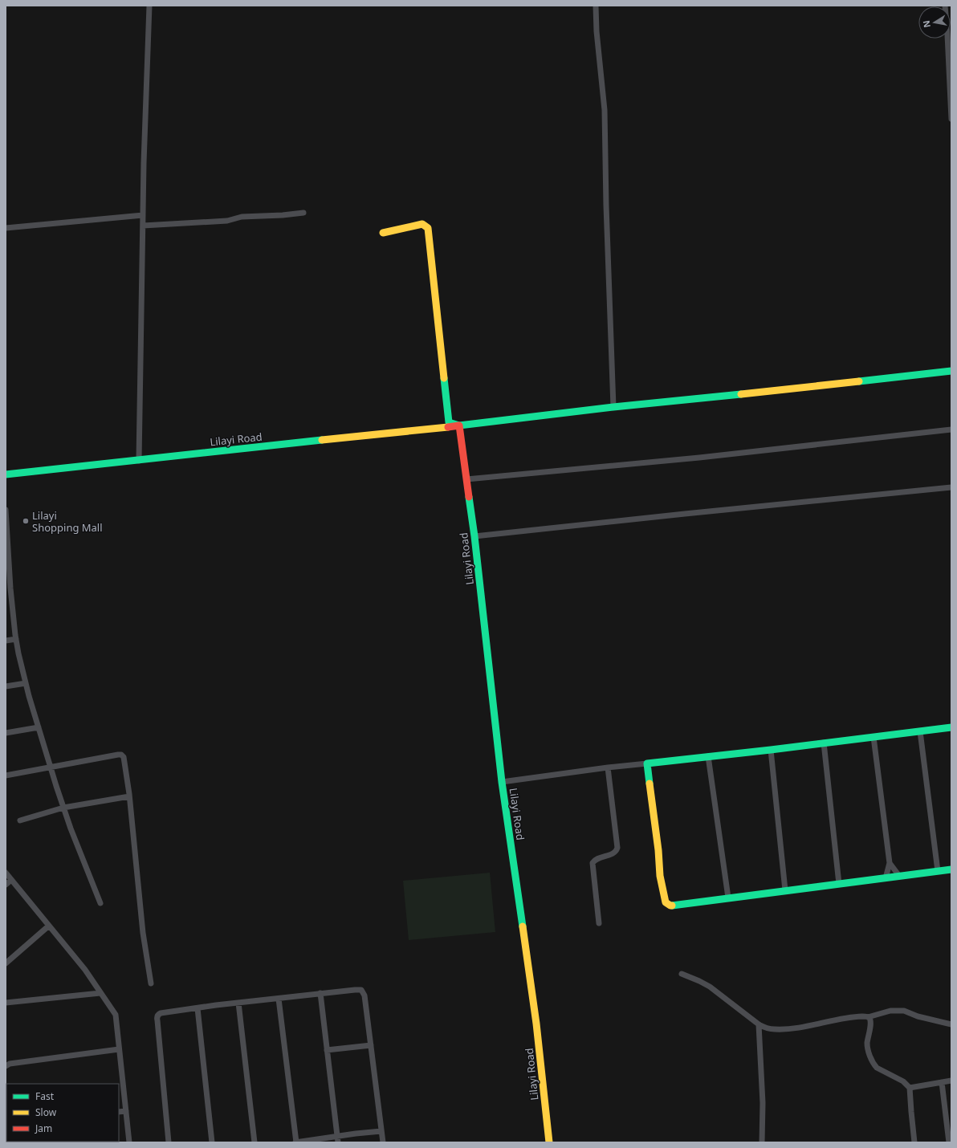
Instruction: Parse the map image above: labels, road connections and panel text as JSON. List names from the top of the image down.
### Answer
{
  "streets": {
    "street": ["Lilayi Road"]
  },
  "places": ["Lilayi Shopping Mall"],
  "legend": ["Fast", "Slow", "Jam"],
  "north": "left"
}
